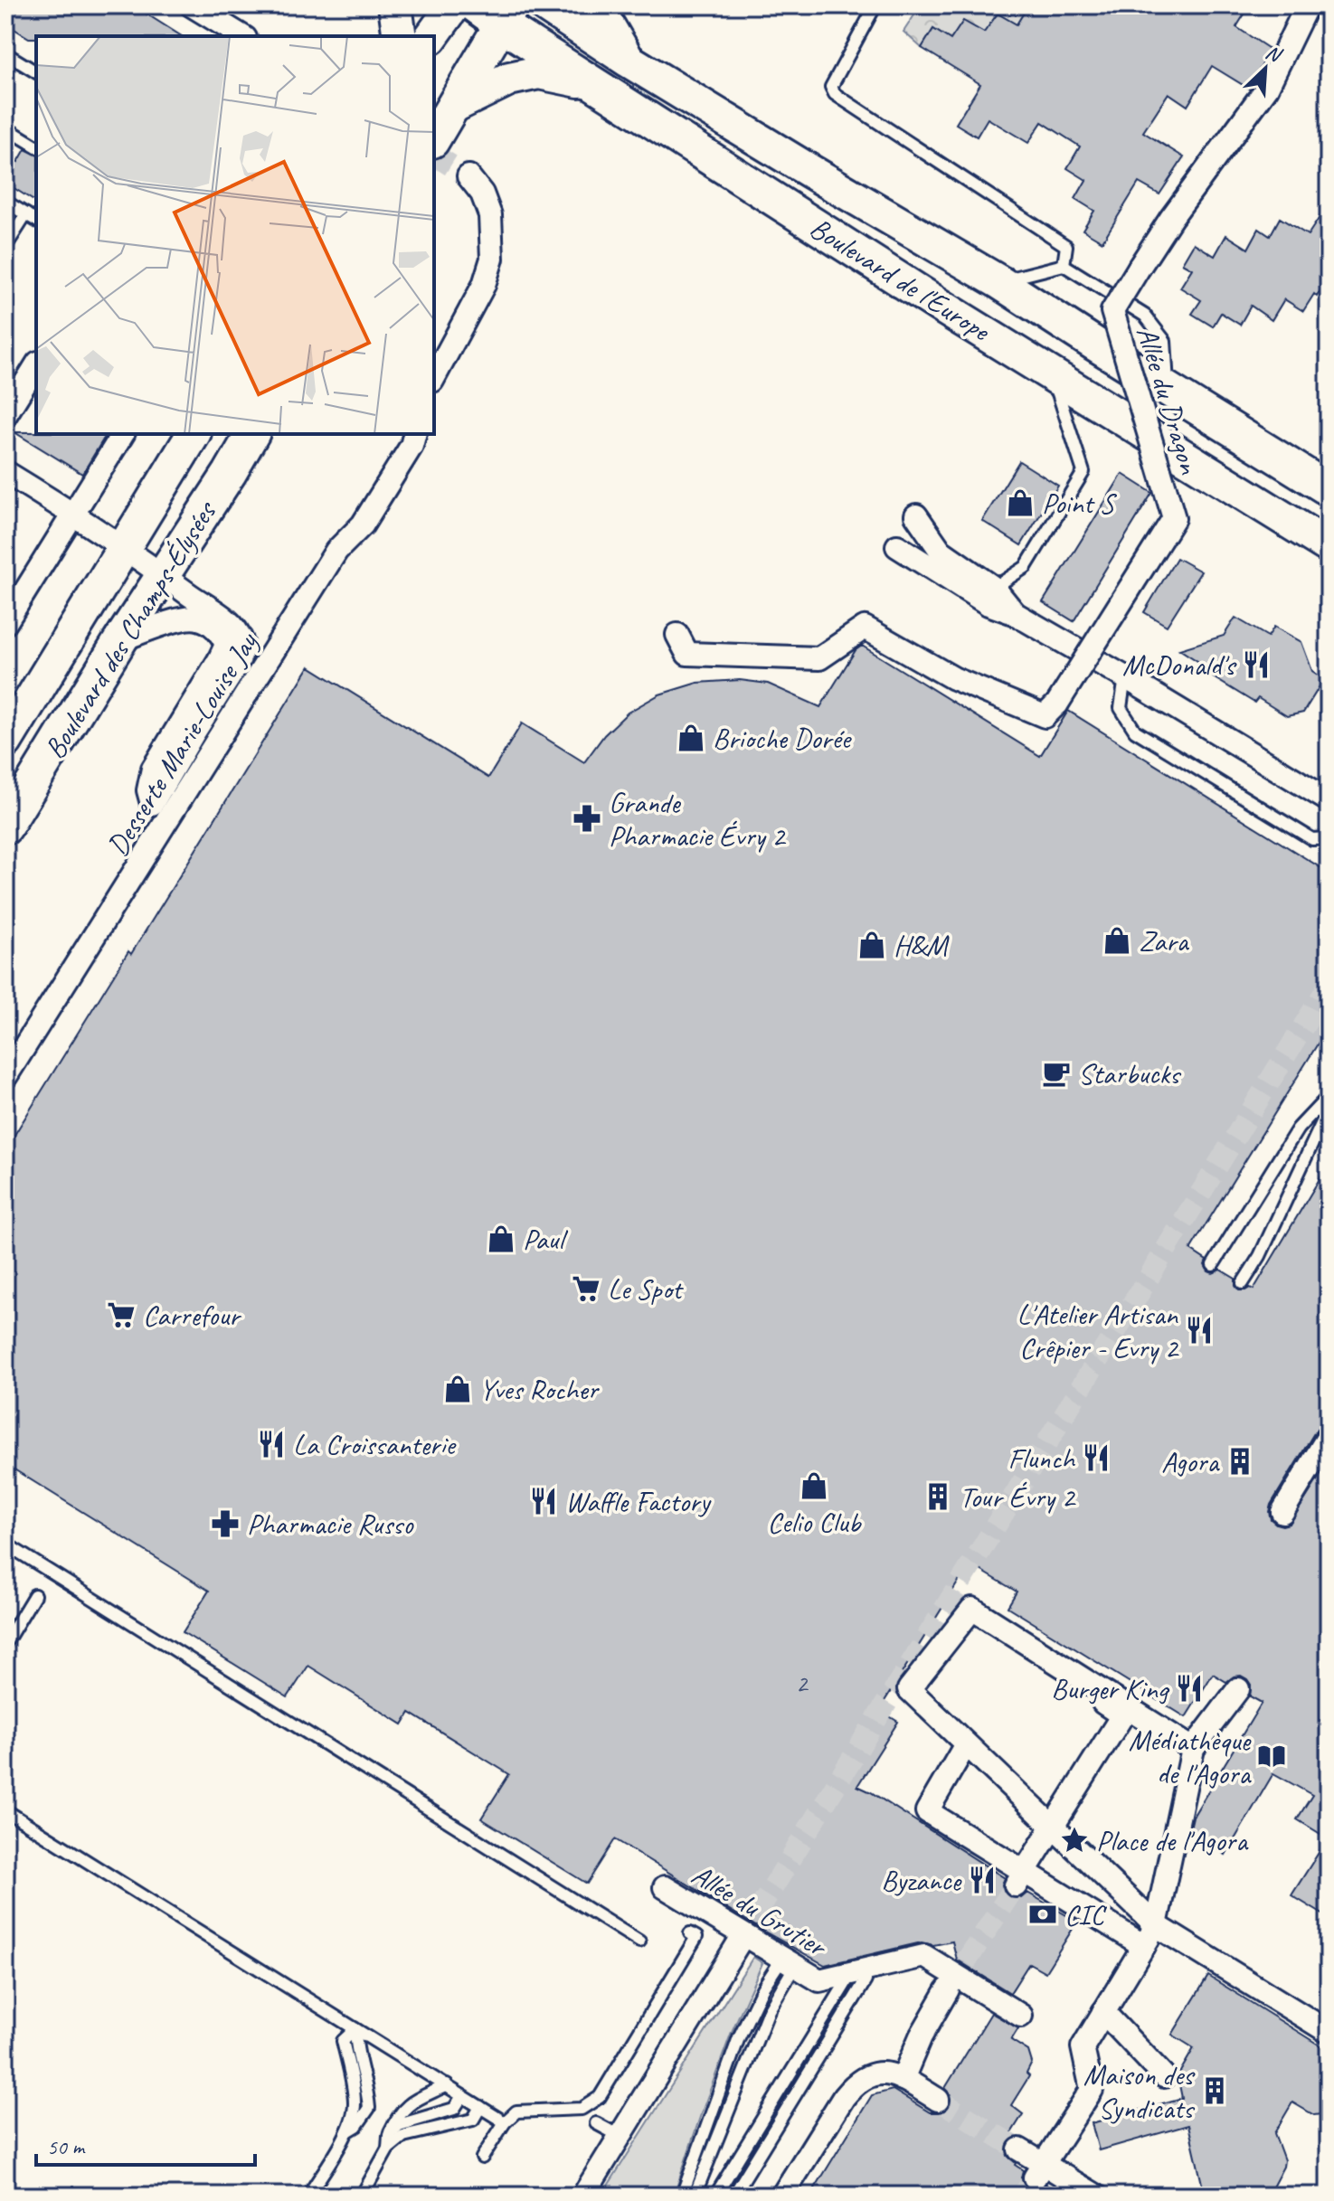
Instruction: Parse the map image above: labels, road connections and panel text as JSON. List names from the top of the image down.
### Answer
{
  "streets": {
    "main road": ["Boulevard de l'Europe", "Boulevard des Champs-Élysées"],
    "street": ["Allée du Dragon", "Desserte Marie-Louise Jay", "Allée du Grutier"]
  },
  "places": {
    "shop": [
      "Point S",
      "Brioche Dorée",
      "Zara",
      "H&M",
      "Paul",
      "Yves Rocher",
      "Celio Club"
    ],
    "restaurant": [
      "McDonald's",
      "L'Atelier Artisan Crêpier - Evry 2",
      "La Croissanterie",
      "Flunch",
      "Waffle Factory",
      "Burger King",
      "Byzance"
    ],
    "pharmacy": ["Grande Pharmacie Évry 2", "Pharmacie Russo"],
    "cafe": ["Starbucks"],
    "supermarket": ["Le Spot", "Carrefour"],
    "building": ["Agora", "Tour Évry 2", "Maison des Syndicats"],
    "library": ["Médiathèque de l'Agora"],
    "place": ["Place de l'Agora"],
    "bank": ["CIC"]
  },
  "house_numbers": ["2"],
  "scale_bar": "50 m",
  "north": "top right"
}
